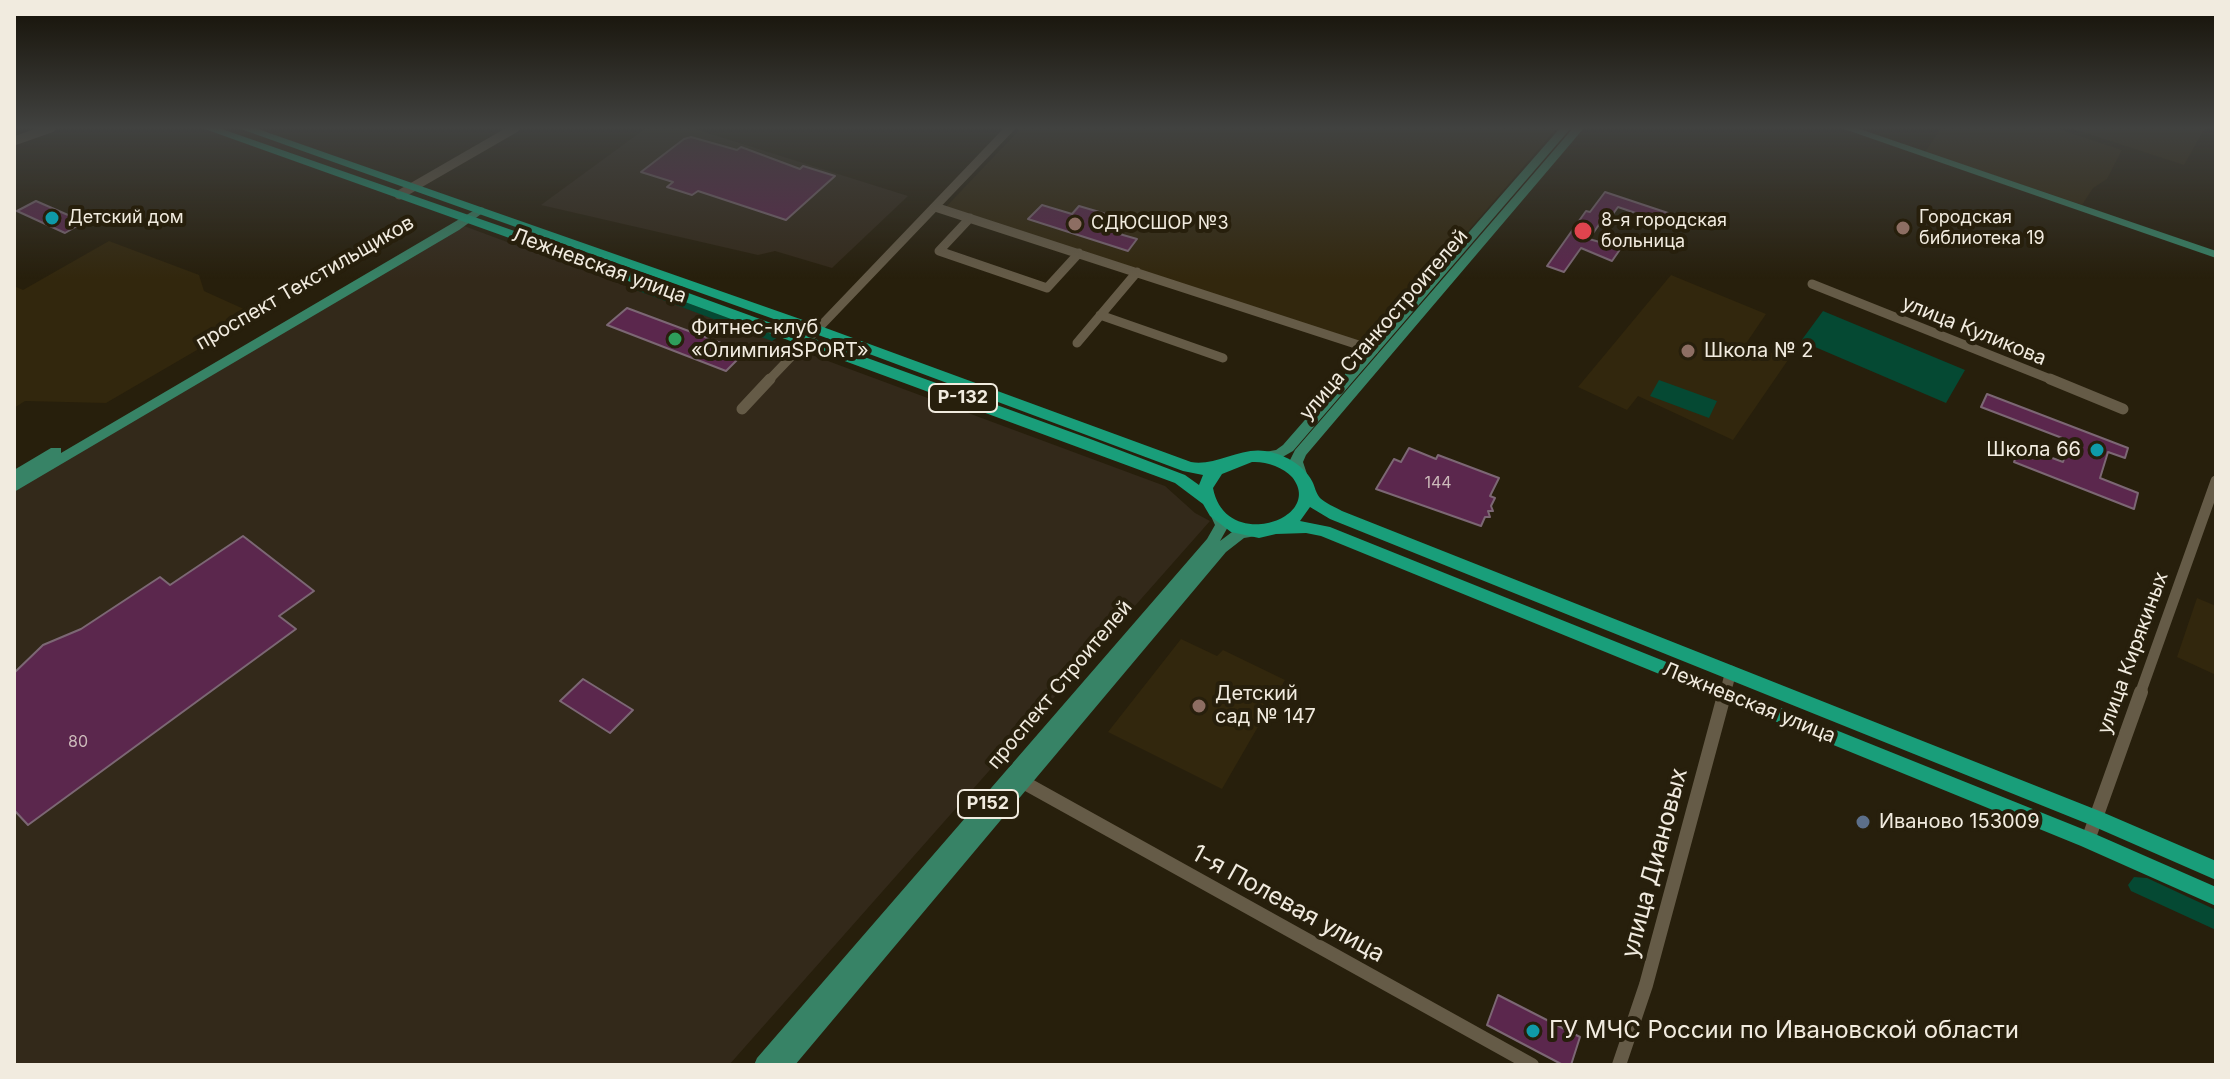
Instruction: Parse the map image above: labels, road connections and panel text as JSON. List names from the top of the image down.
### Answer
{
  "streets": {
    "highway": ["Лежневская улица", "Р-132"],
    "main road": [
      "проспект Текстильщиков",
      "улица Станкостроителей",
      "проспект Строителей",
      "Р152"
    ],
    "street": [
      "улица Куликова",
      "улица Кирякиных",
      "улица Диановых",
      "1-я Полевая улица"
    ]
  },
  "crossings": [
    ["Лежневская улица", "проспект Текстильщиков"],
    ["Лежневская улица", "улица Станкостроителей"],
    ["Лежневская улица", "улица Кирякиных"],
    ["Лежневская улица", "проспект Строителей"],
    ["Лежневская улица", "улица Диановых"],
    ["улица Станкостроителей", "проспект Строителей"],
    ["проспект Строителей", "1-я Полевая улица"]
  ],
  "places": [
    "Детский дом",
    "СДЮСШОР №3",
    "Городская библиотека 19",
    "8-я городская больница",
    "Фитнес-клуб «ОлимпияSPORT»",
    "Школа № 2",
    "Школа 66",
    "Детский сад № 147",
    "Иваново 153009",
    "ГУ МЧС России по Ивановской области"
  ],
  "house_numbers": ["144", "80"]
}
